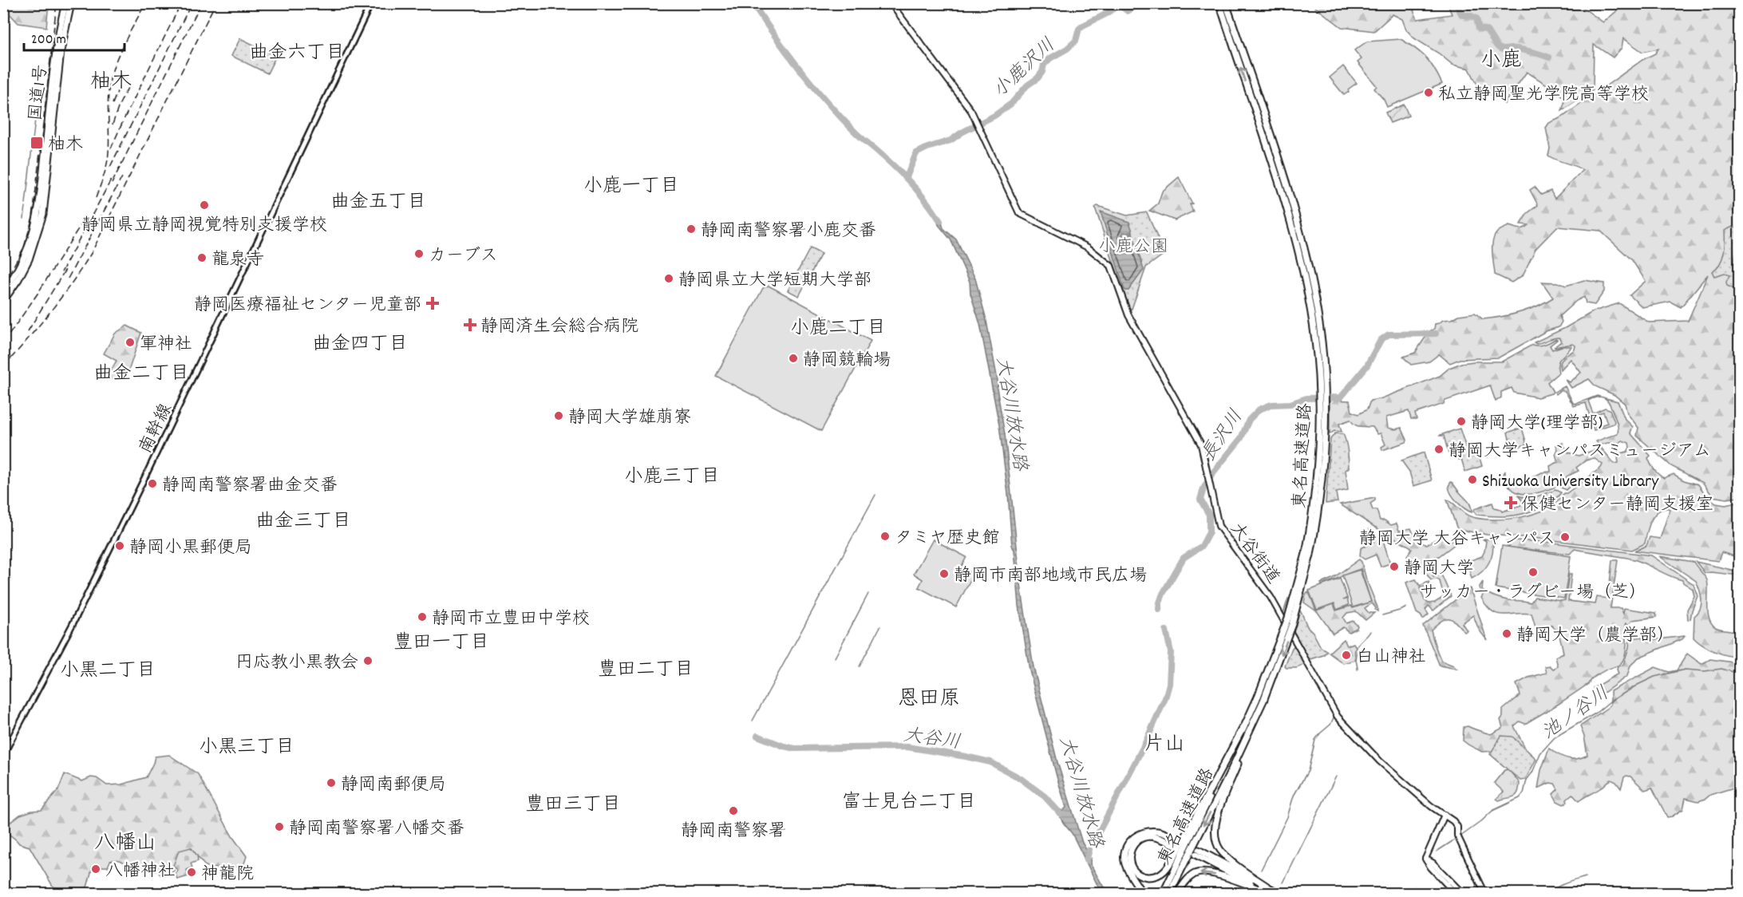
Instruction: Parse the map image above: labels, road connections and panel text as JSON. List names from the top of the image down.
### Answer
{
  "streets": {
    "highway": ["国道1号", "東名高速道路"],
    "main road": ["南幹線", "大谷街道"]
  },
  "districts": [
    "曲金六丁目",
    "小鹿",
    "柚木",
    "小鹿一丁目",
    "曲金五丁目",
    "小鹿二丁目",
    "曲金四丁目",
    "曲金二丁目",
    "小鹿三丁目",
    "曲金三丁目",
    "豊田一丁目",
    "豊田二丁目",
    "小黒二丁目",
    "恩田原",
    "片山",
    "小黒三丁目",
    "富士見台二丁目",
    "豊田三丁目",
    "八幡山"
  ],
  "water": [
    "小鹿沢川",
    "大谷川放水路",
    "長沢川",
    "池ノ谷川",
    "大谷川"
  ],
  "parks": ["小鹿公園"],
  "places": {
    "other": [
      "私立静岡聖光学院高等学校",
      "静岡県立静岡視覚特別支援学校",
      "静岡南警察署小鹿交番",
      "カーブス",
      "龍泉寺",
      "静岡県立大学短期大学部",
      "軍神社",
      "静岡競輪場",
      "静岡大学雄萠寮",
      "静岡大学(理学部)",
      "静岡大学キャンパスミュージアム",
      "Shizuoka University Library",
      "静岡南警察署曲金交番",
      "タミヤ歴史館",
      "静岡大学 大谷キャンパス",
      "静岡小黒郵便局",
      "静岡大学",
      "サッカー・ラグビー場（芝）",
      "静岡市南部地域市民広場",
      "静岡市立豊田中学校",
      "静岡大学（農学部）",
      "白山神社",
      "円応教小黒教会",
      "静岡南郵便局",
      "静岡南警察署",
      "静岡南警察署八幡交番",
      "八幡神社",
      "神龍院"
    ],
    "transit": ["柚木"],
    "health": ["静岡医療福祉センター児童部", "静岡済生会総合病院", "保健センター静岡支援室"]
  },
  "scale_bar": "200 m"
}
